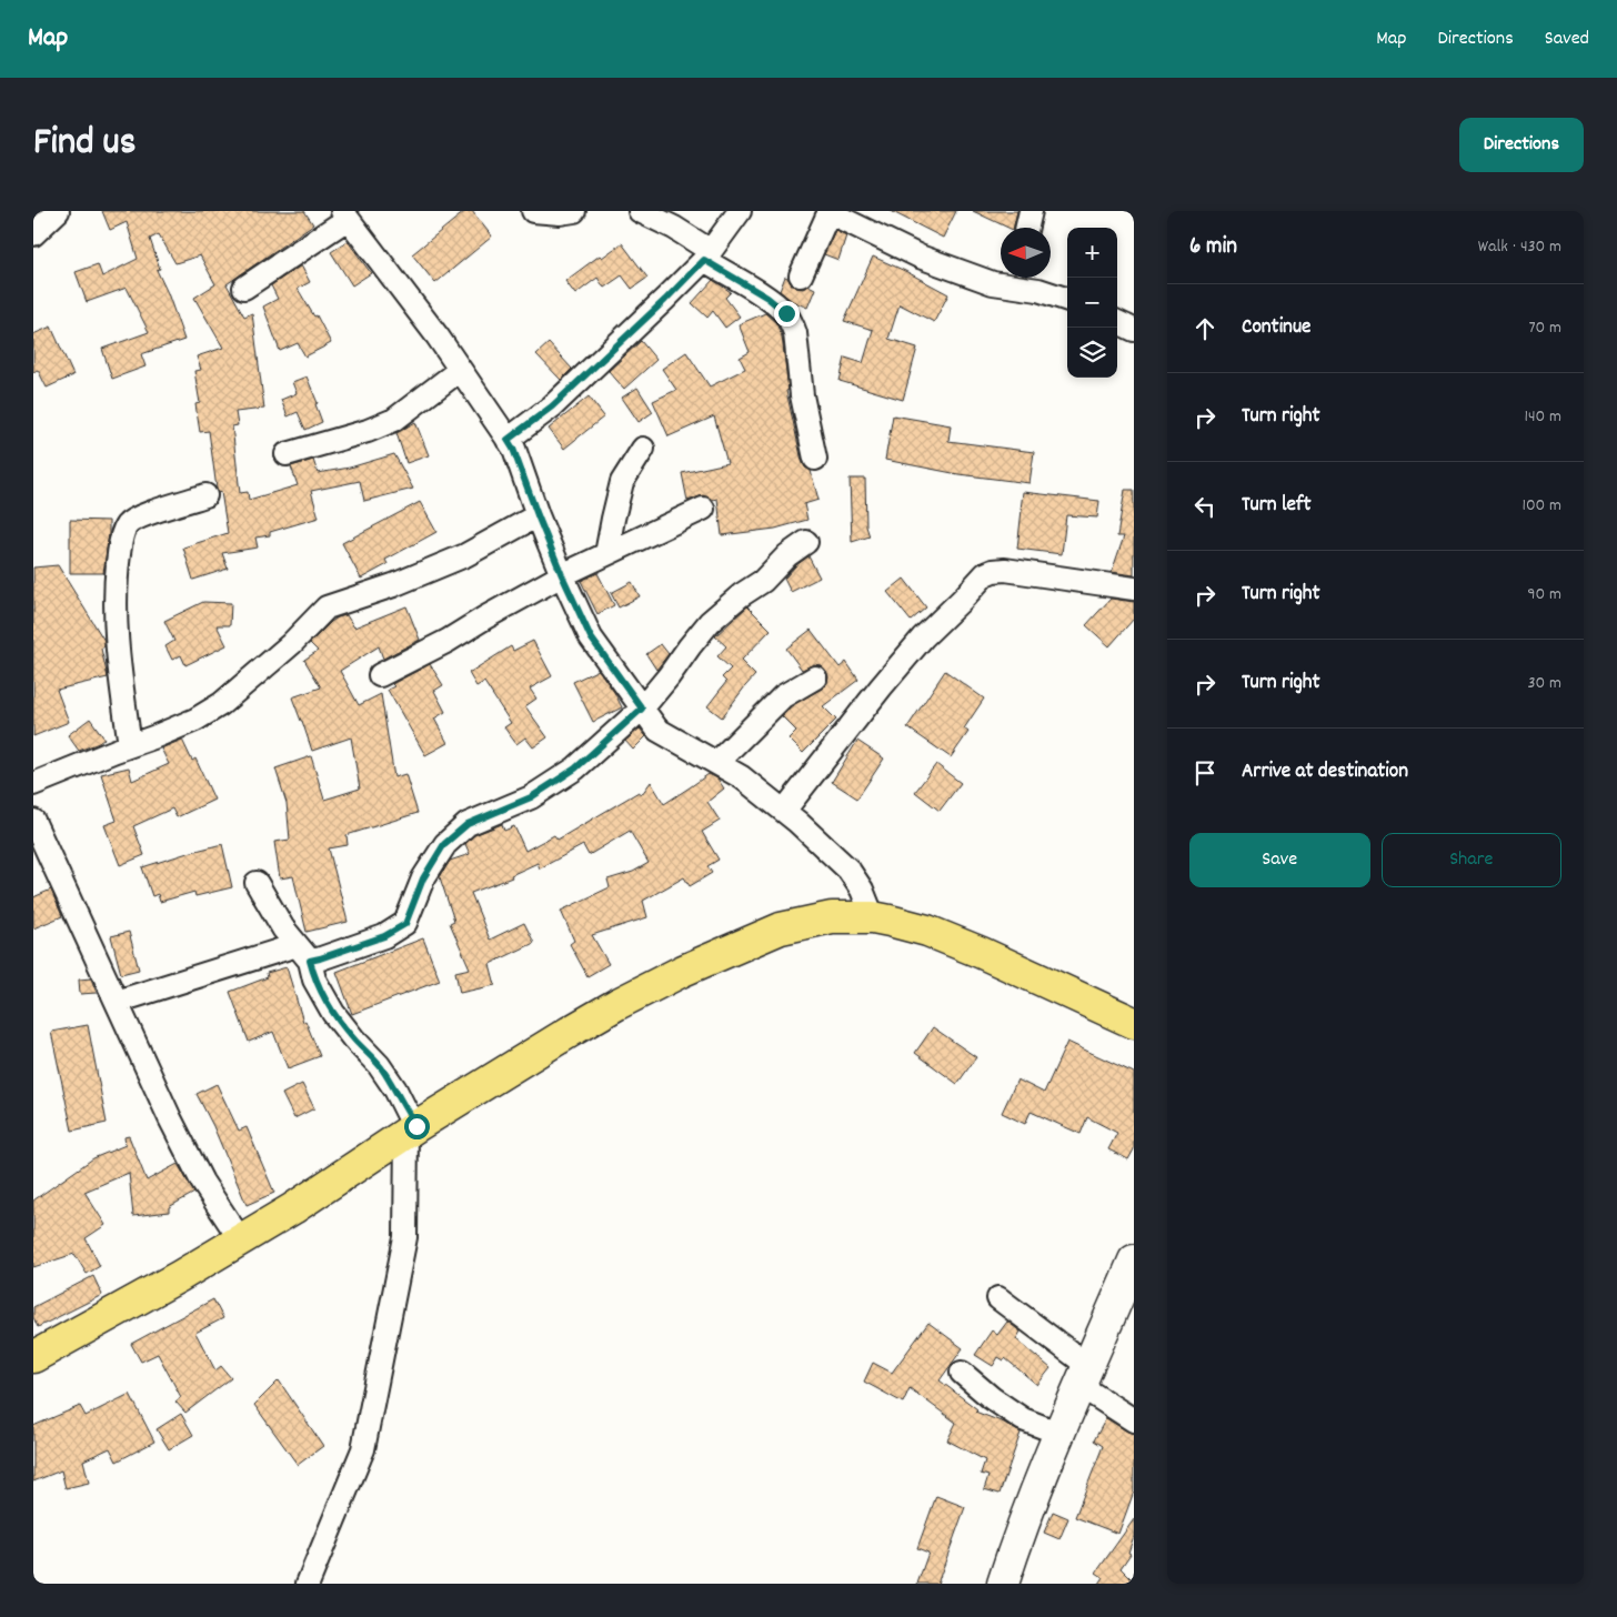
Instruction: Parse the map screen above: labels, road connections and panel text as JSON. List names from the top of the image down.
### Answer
{
  "north": "left",
  "page": {
    "header": "Map",
    "nav": ["Map", "Directions", "Saved"],
    "title": "Find us",
    "buttons": [
      "Directions",
      ["Save", "Share"]
    ],
    "heading": ["6 min", "Walk · 430 m"],
    "map_buttons": ["+", "−"],
    "list": [
      ["Continue", "70 m"],
      ["Turn right", "140 m"],
      ["Turn left", "100 m"],
      ["Turn right", "90 m"],
      ["Turn right", "30 m"],
      "Arrive at destination"
    ]
  }
}
